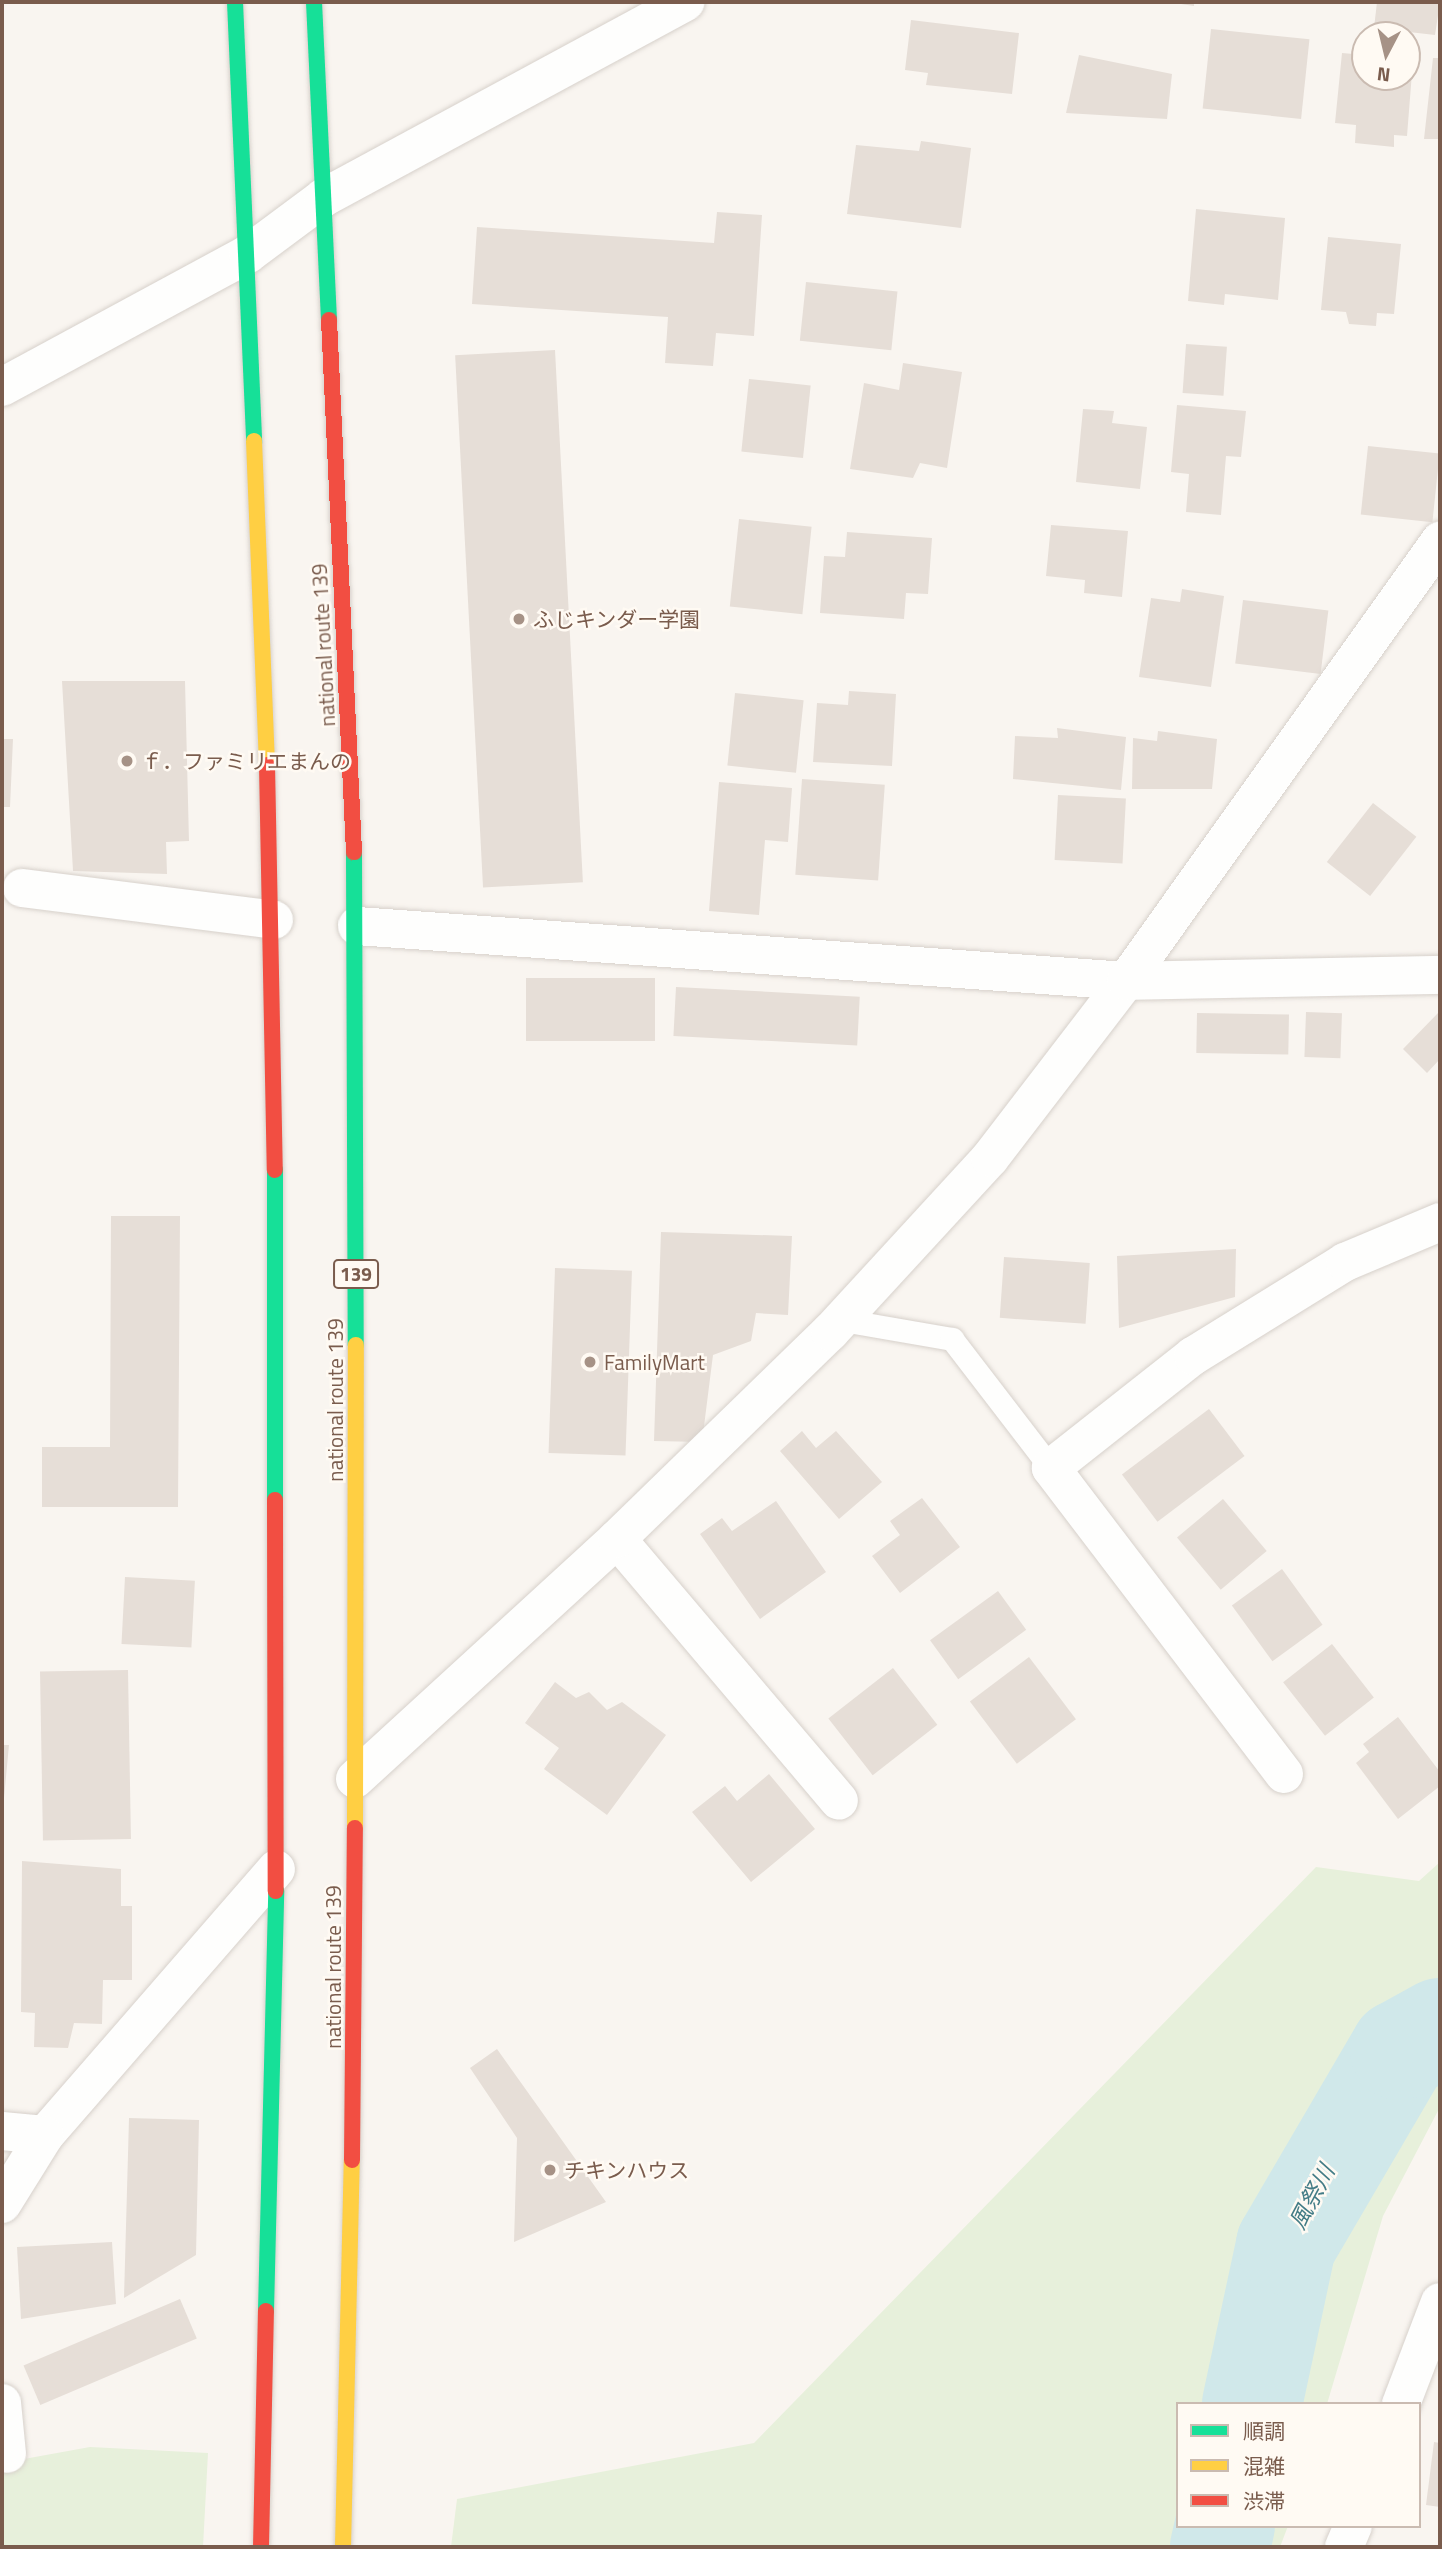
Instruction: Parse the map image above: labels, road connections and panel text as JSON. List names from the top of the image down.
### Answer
{
  "streets": {
    "highway": ["national route 139", "139"]
  },
  "water": ["風祭川"],
  "places": [
    "ふじキンダー学園",
    "ｆ．ファミリエまんの",
    "FamilyMart",
    "チキンハウス"
  ],
  "legend": ["順調", "混雑", "渋滞"],
  "north": "bottom"
}
